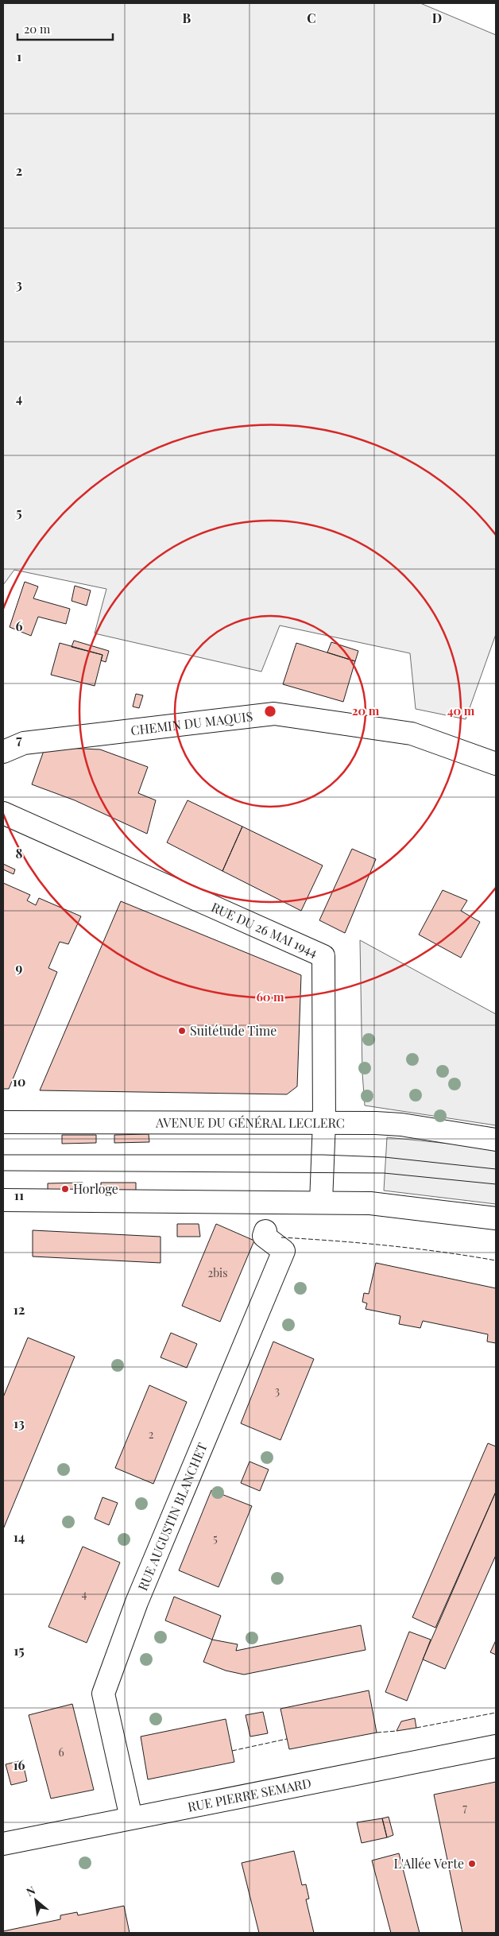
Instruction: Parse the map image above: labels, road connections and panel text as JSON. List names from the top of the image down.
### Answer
{
  "streets": {
    "street": [
      "CHEMIN DU MAQUIS",
      "RUE DU 26 MAI 1944",
      "AVENUE DU GÉNÉRAL LECLERC",
      "RUE AUGUSTIN BLANCHET",
      "RUE PIERRE SEMARD"
    ]
  },
  "crossings": [
    ["RUE DU 26 MAI 1944", "AVENUE DU GÉNÉRAL LECLERC"],
    ["RUE AUGUSTIN BLANCHET", "RUE PIERRE SEMARD"]
  ],
  "places": ["Suitétude Time", "Horloge", "L'Allée Verte"],
  "house_numbers": [
    "2bis",
    "3",
    "2",
    "5",
    "4",
    "6",
    "7"
  ],
  "scale_bar": "20 m",
  "north": "top left",
  "grid": {
    "columns": ["B", "C", "D"],
    "rows": [
      "1",
      "2",
      "3",
      "4",
      "5",
      "6",
      "7",
      "8",
      "9",
      "10",
      "11",
      "12",
      "13",
      "14",
      "15",
      "16"
    ]
  },
  "rings": ["20 m", "40 m", "60 m"]
}
